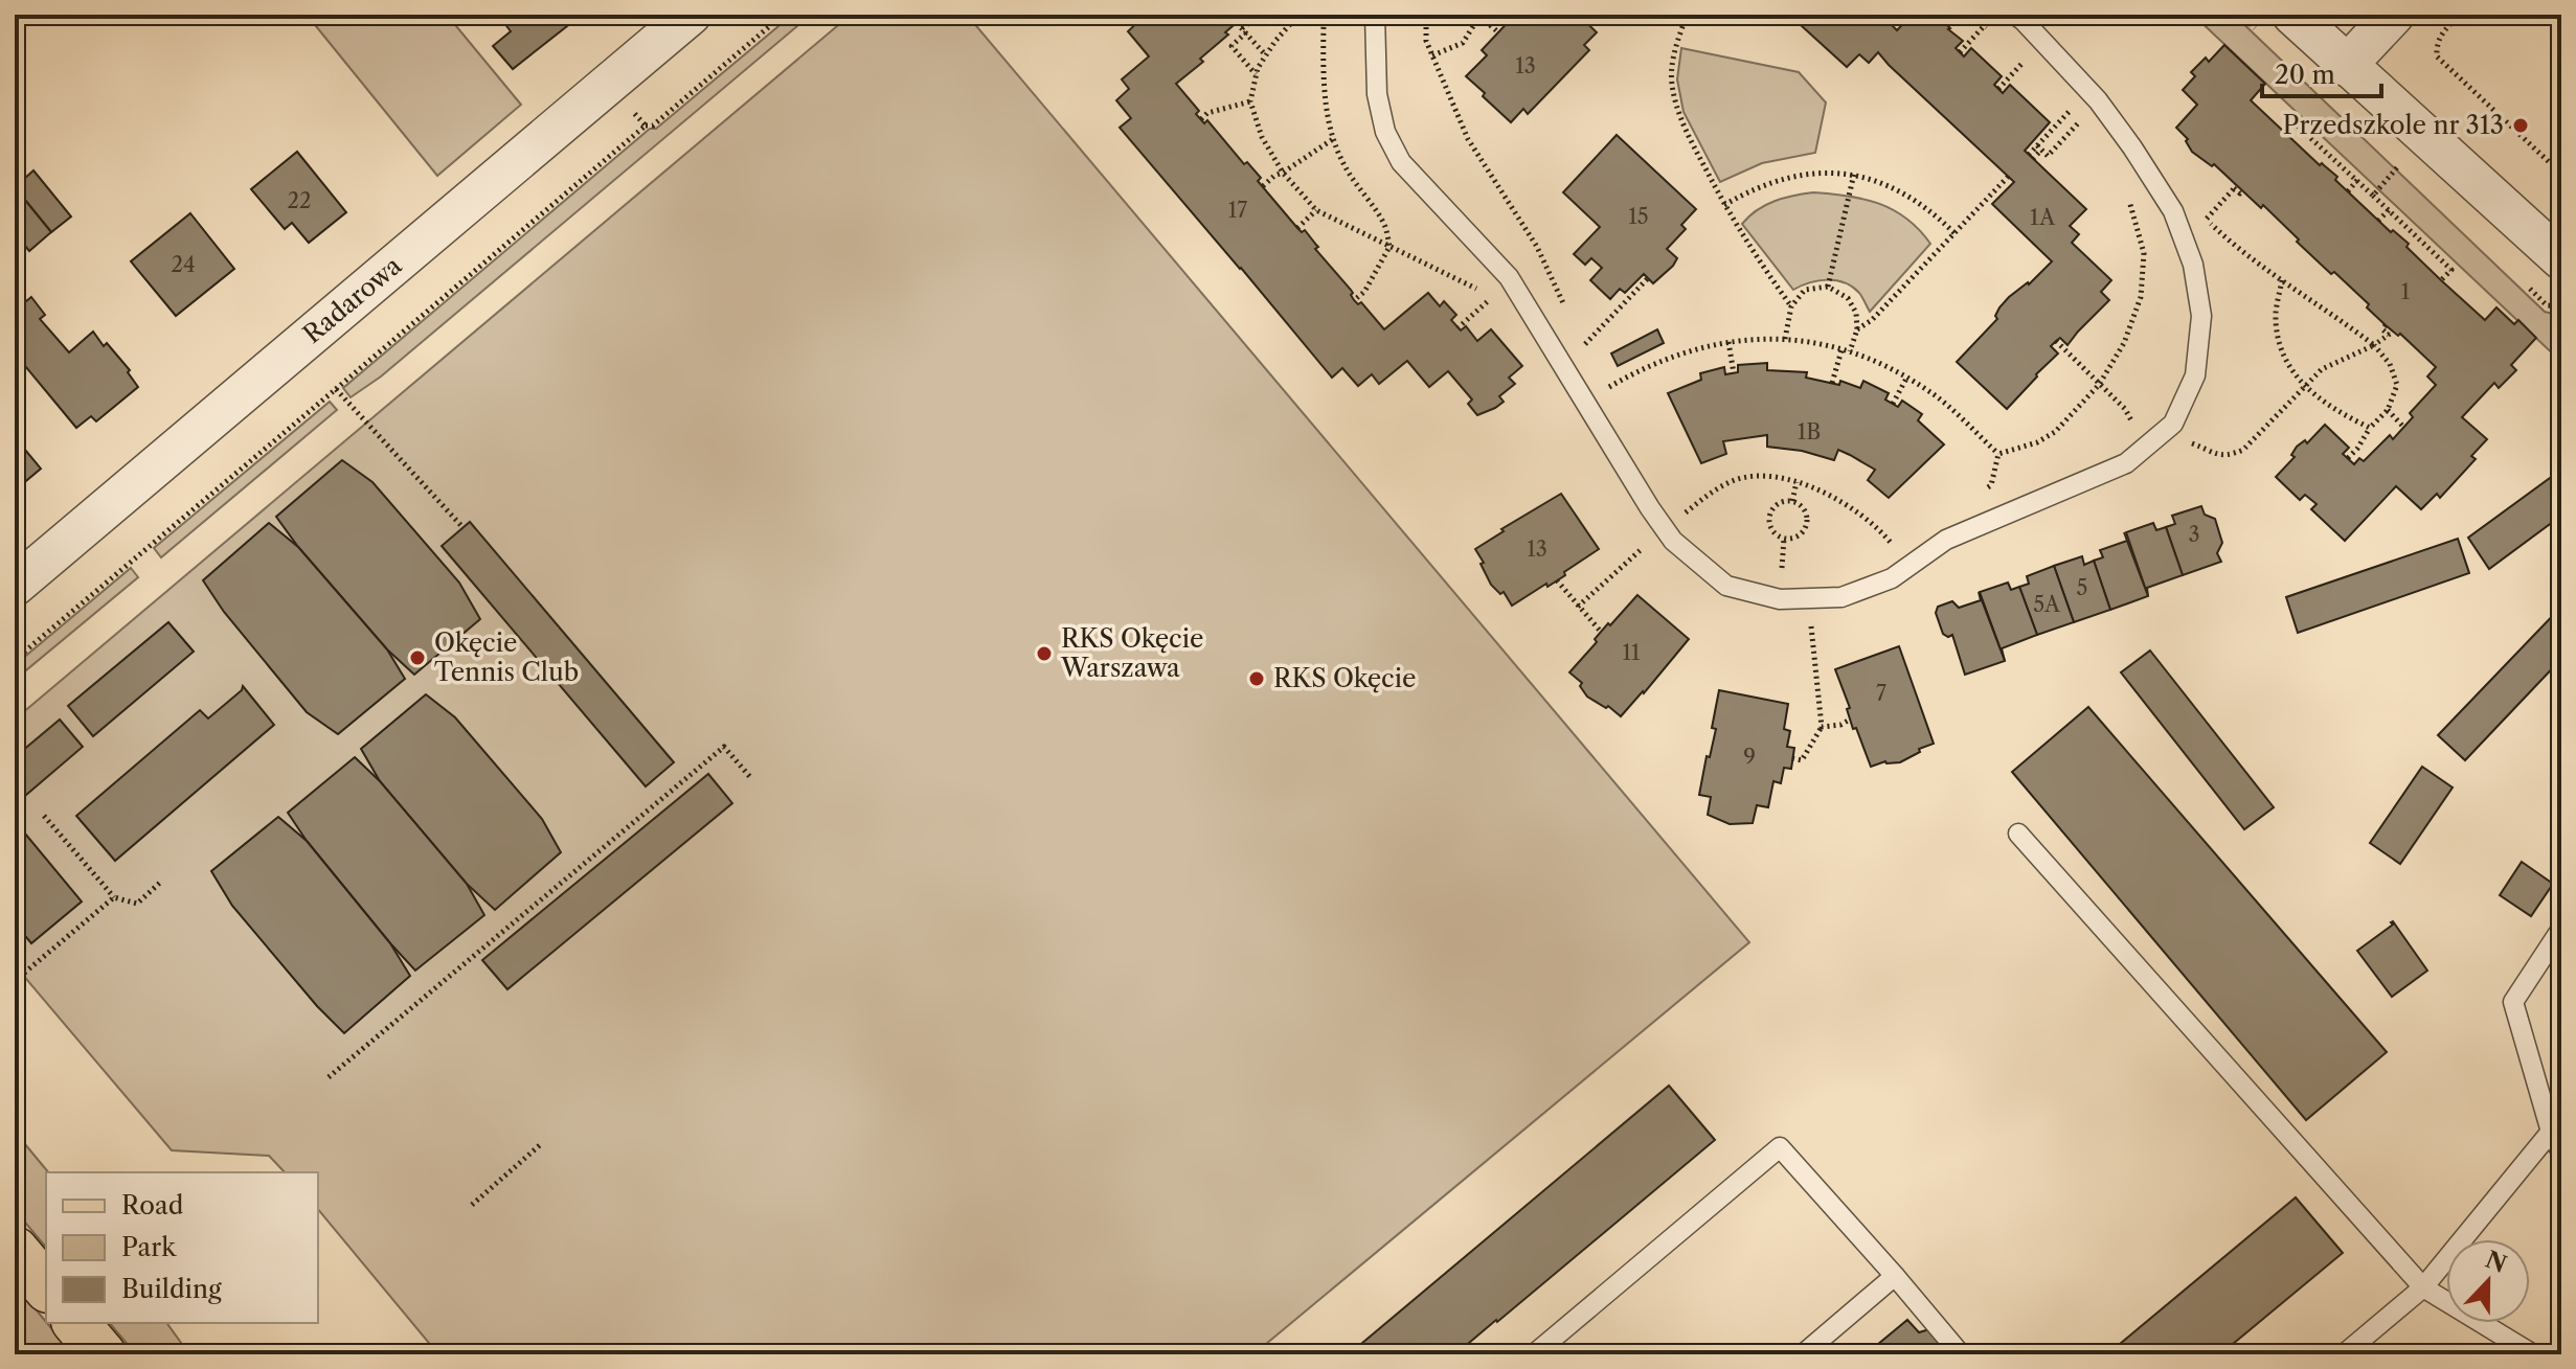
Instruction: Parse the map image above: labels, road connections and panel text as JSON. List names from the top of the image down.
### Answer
{
  "streets": {
    "street": ["Radarowa"]
  },
  "places": [
    "Przedszkole nr 313",
    "RKS Okęcie Warszawa",
    "Okęcie Tennis Club",
    "RKS Okęcie"
  ],
  "house_numbers": [
    "13",
    "22",
    "17",
    "15",
    "1A",
    "24",
    "1",
    "1B",
    "3",
    "13",
    "5",
    "5A",
    "11",
    "7",
    "9"
  ],
  "legend": ["Road", "Park", "Building"],
  "scale_bar": "20 m",
  "north": "top"
}
